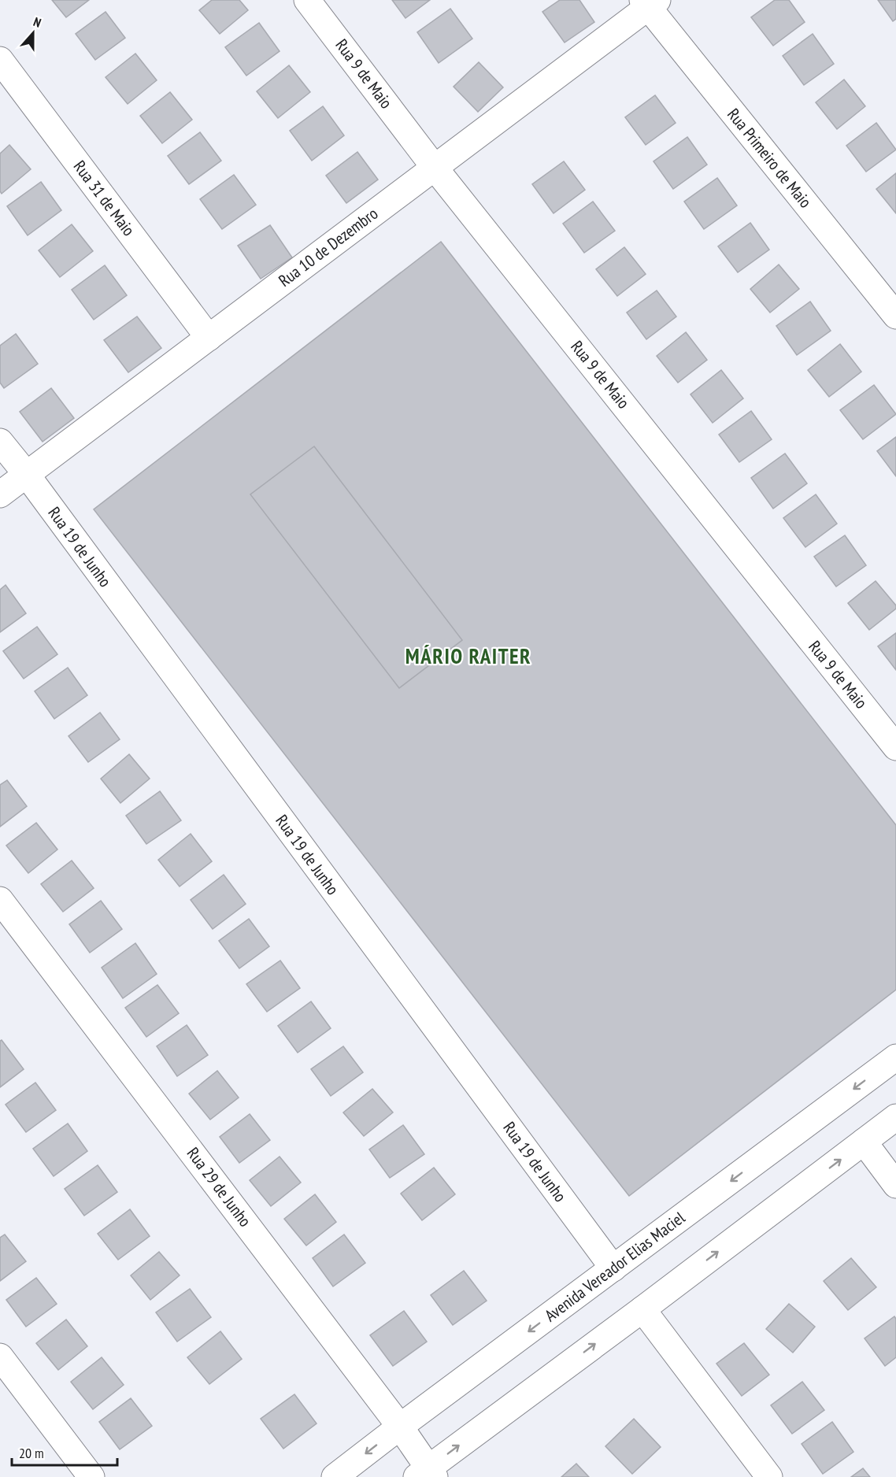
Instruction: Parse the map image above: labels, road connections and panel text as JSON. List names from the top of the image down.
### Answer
{
  "streets": {
    "street": [
      "Rua 9 de Maio",
      "Rua Primeiro de Maio",
      "Rua 31 de Maio",
      "Rua 10 de Dezembro",
      "Rua 19 de Junho",
      "Rua 29 de Junho",
      "Avenida Vereador Elias Maciel"
    ]
  },
  "crossings": [
    ["Rua 9 de Maio", "Rua 10 de Dezembro"],
    ["Rua Primeiro de Maio", "Rua 10 de Dezembro"],
    ["Rua 31 de Maio", "Rua 10 de Dezembro"],
    ["Rua 10 de Dezembro", "Rua 19 de Junho"],
    ["Rua 19 de Junho", "Avenida Vereador Elias Maciel"],
    ["Rua 29 de Junho", "Avenida Vereador Elias Maciel"]
  ],
  "districts": ["MÁRIO RAITER"],
  "scale_bar": "20 m",
  "north": "top"
}
